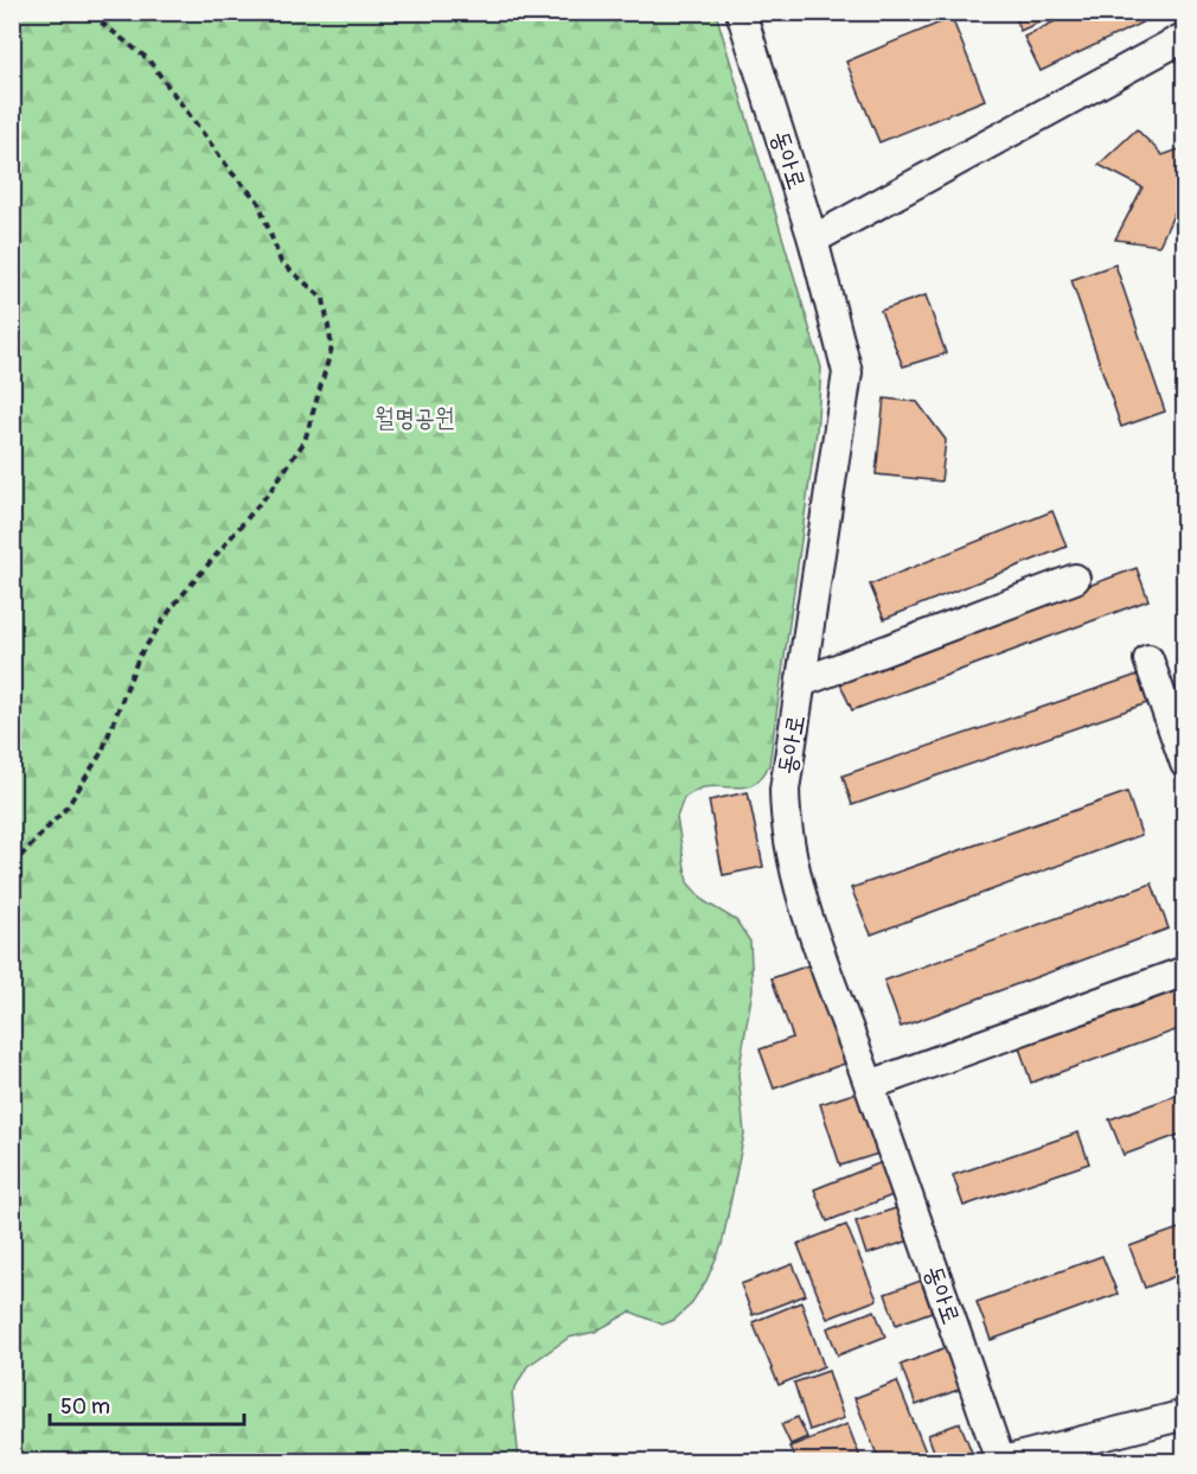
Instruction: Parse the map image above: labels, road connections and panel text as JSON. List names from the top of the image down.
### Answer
{
  "streets": {
    "street": ["동아로"]
  },
  "parks": ["월명공원"],
  "scale_bar": "50 m"
}
